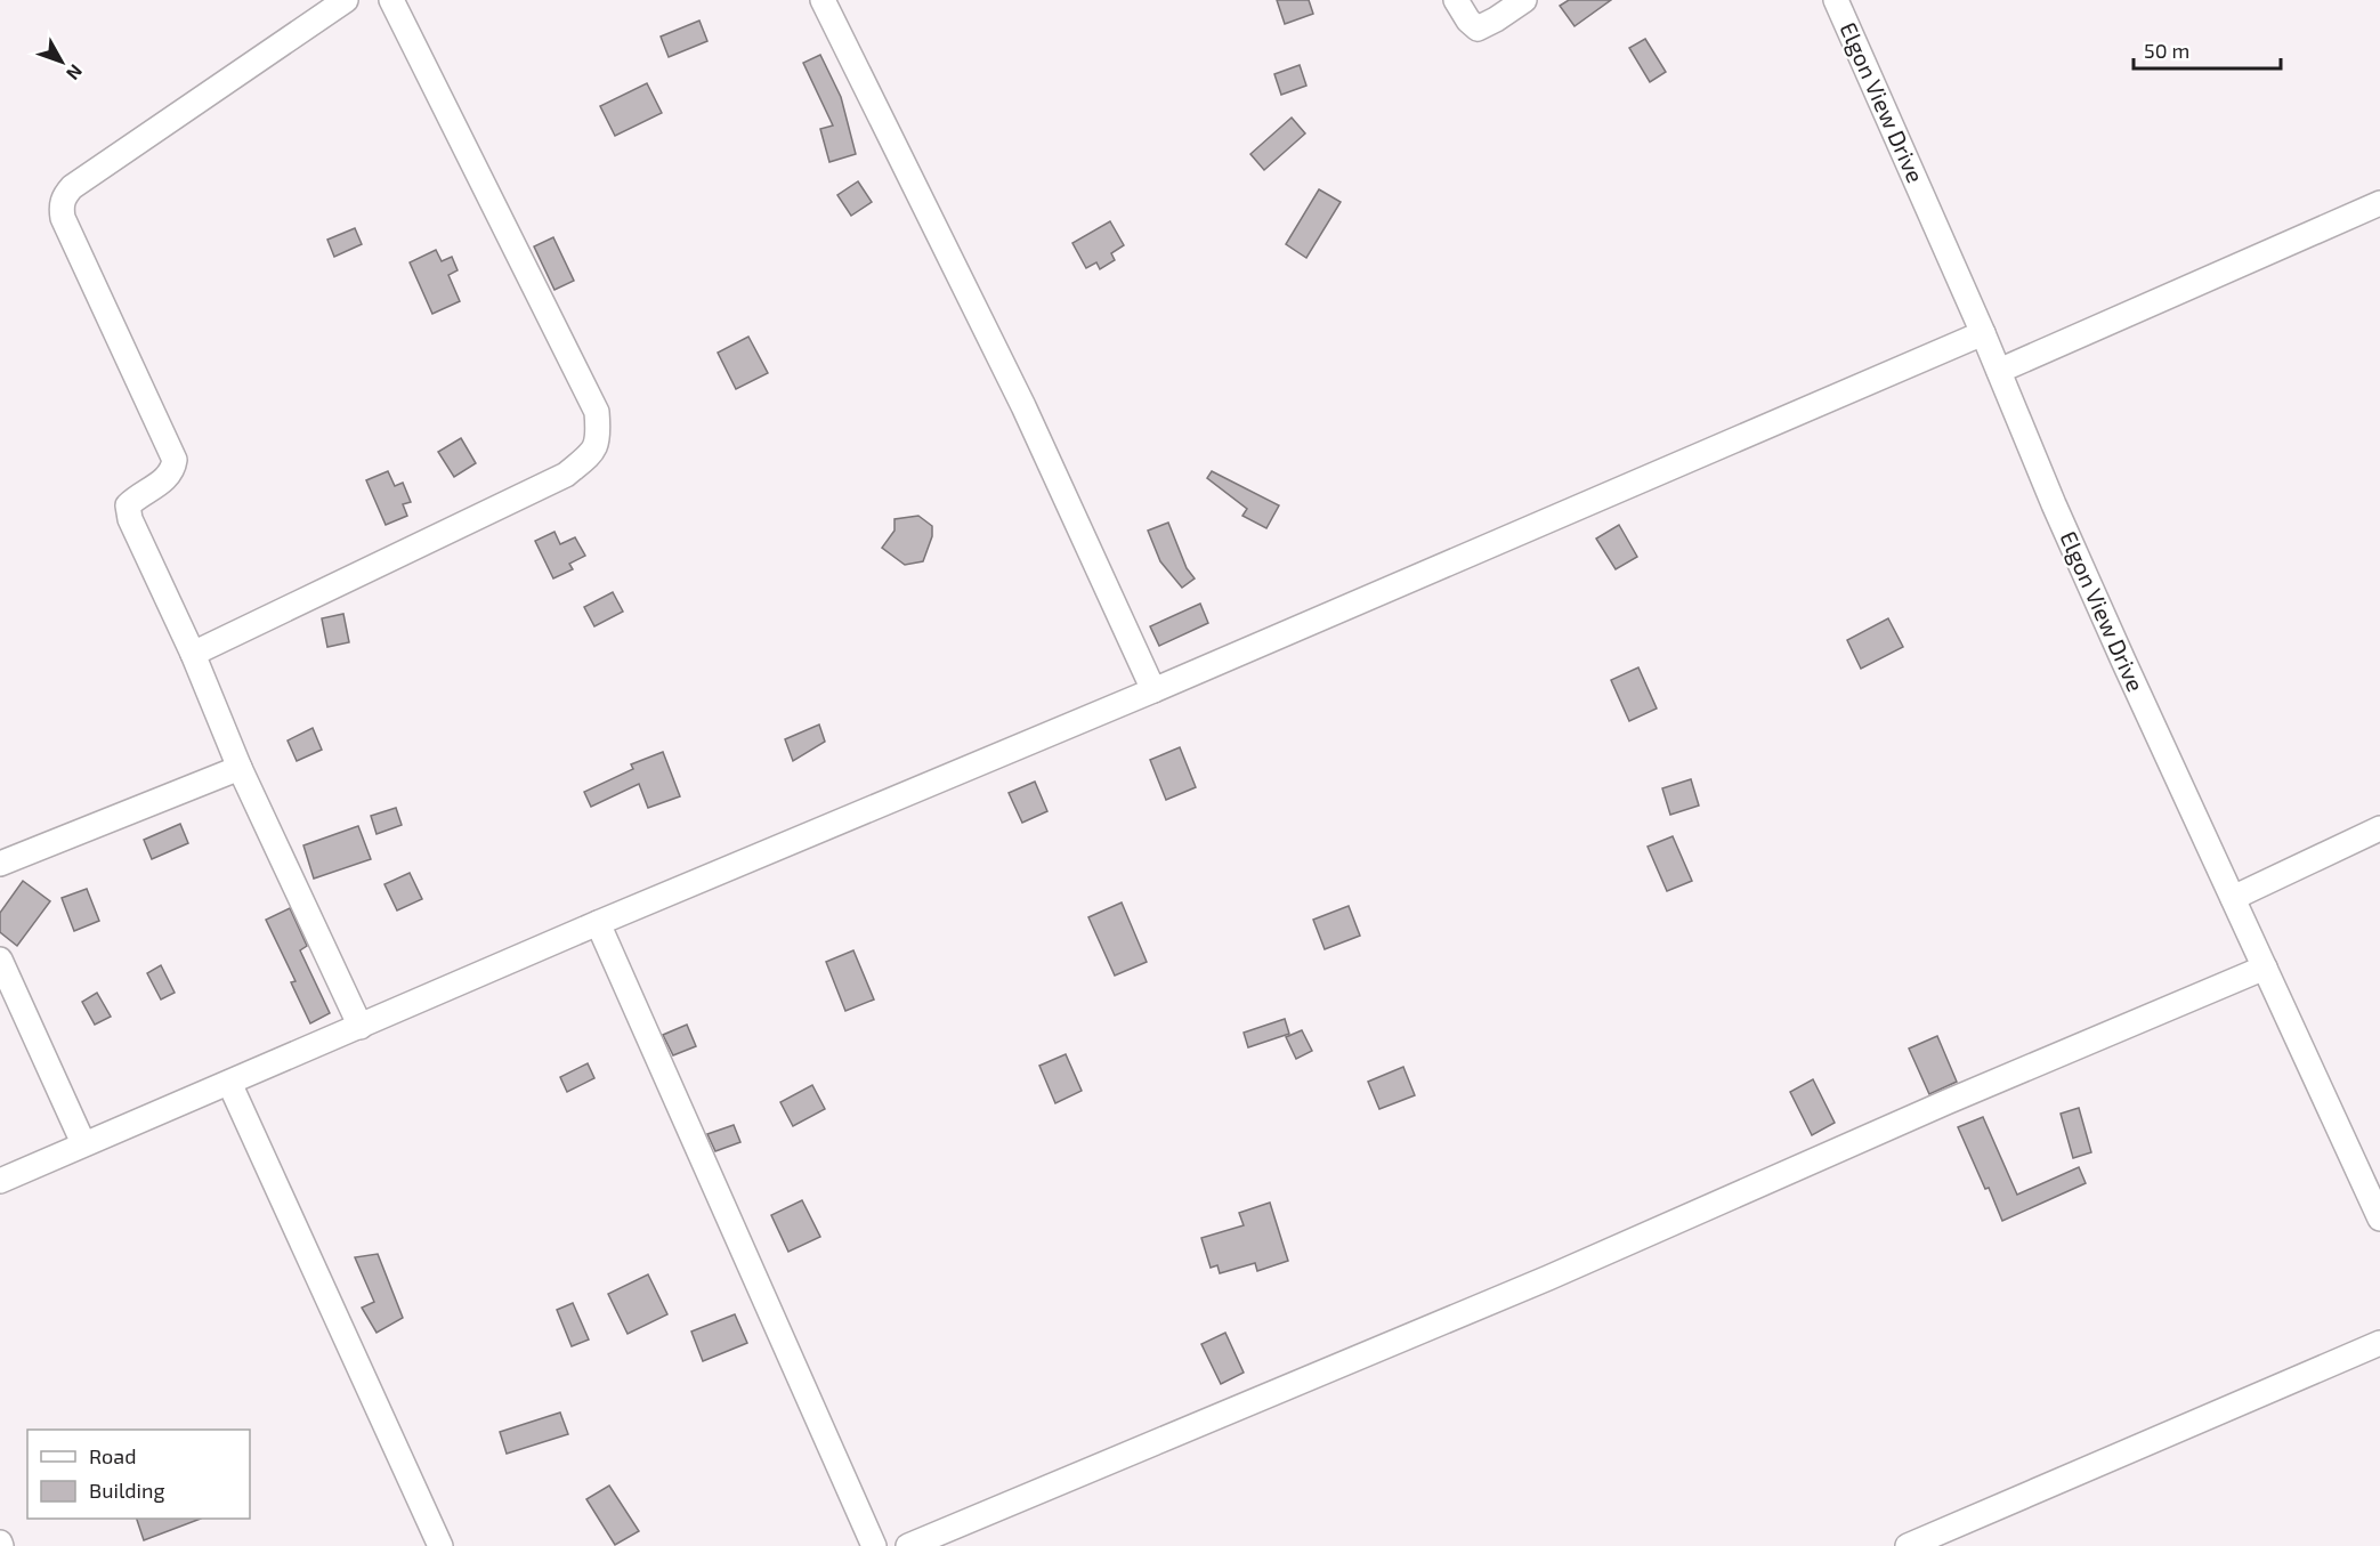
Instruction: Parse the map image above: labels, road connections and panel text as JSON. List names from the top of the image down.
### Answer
{
  "streets": {
    "street": ["Elgon View Drive"]
  },
  "legend": ["Road", "Building"],
  "scale_bar": "50 m",
  "north": "bottom right"
}
